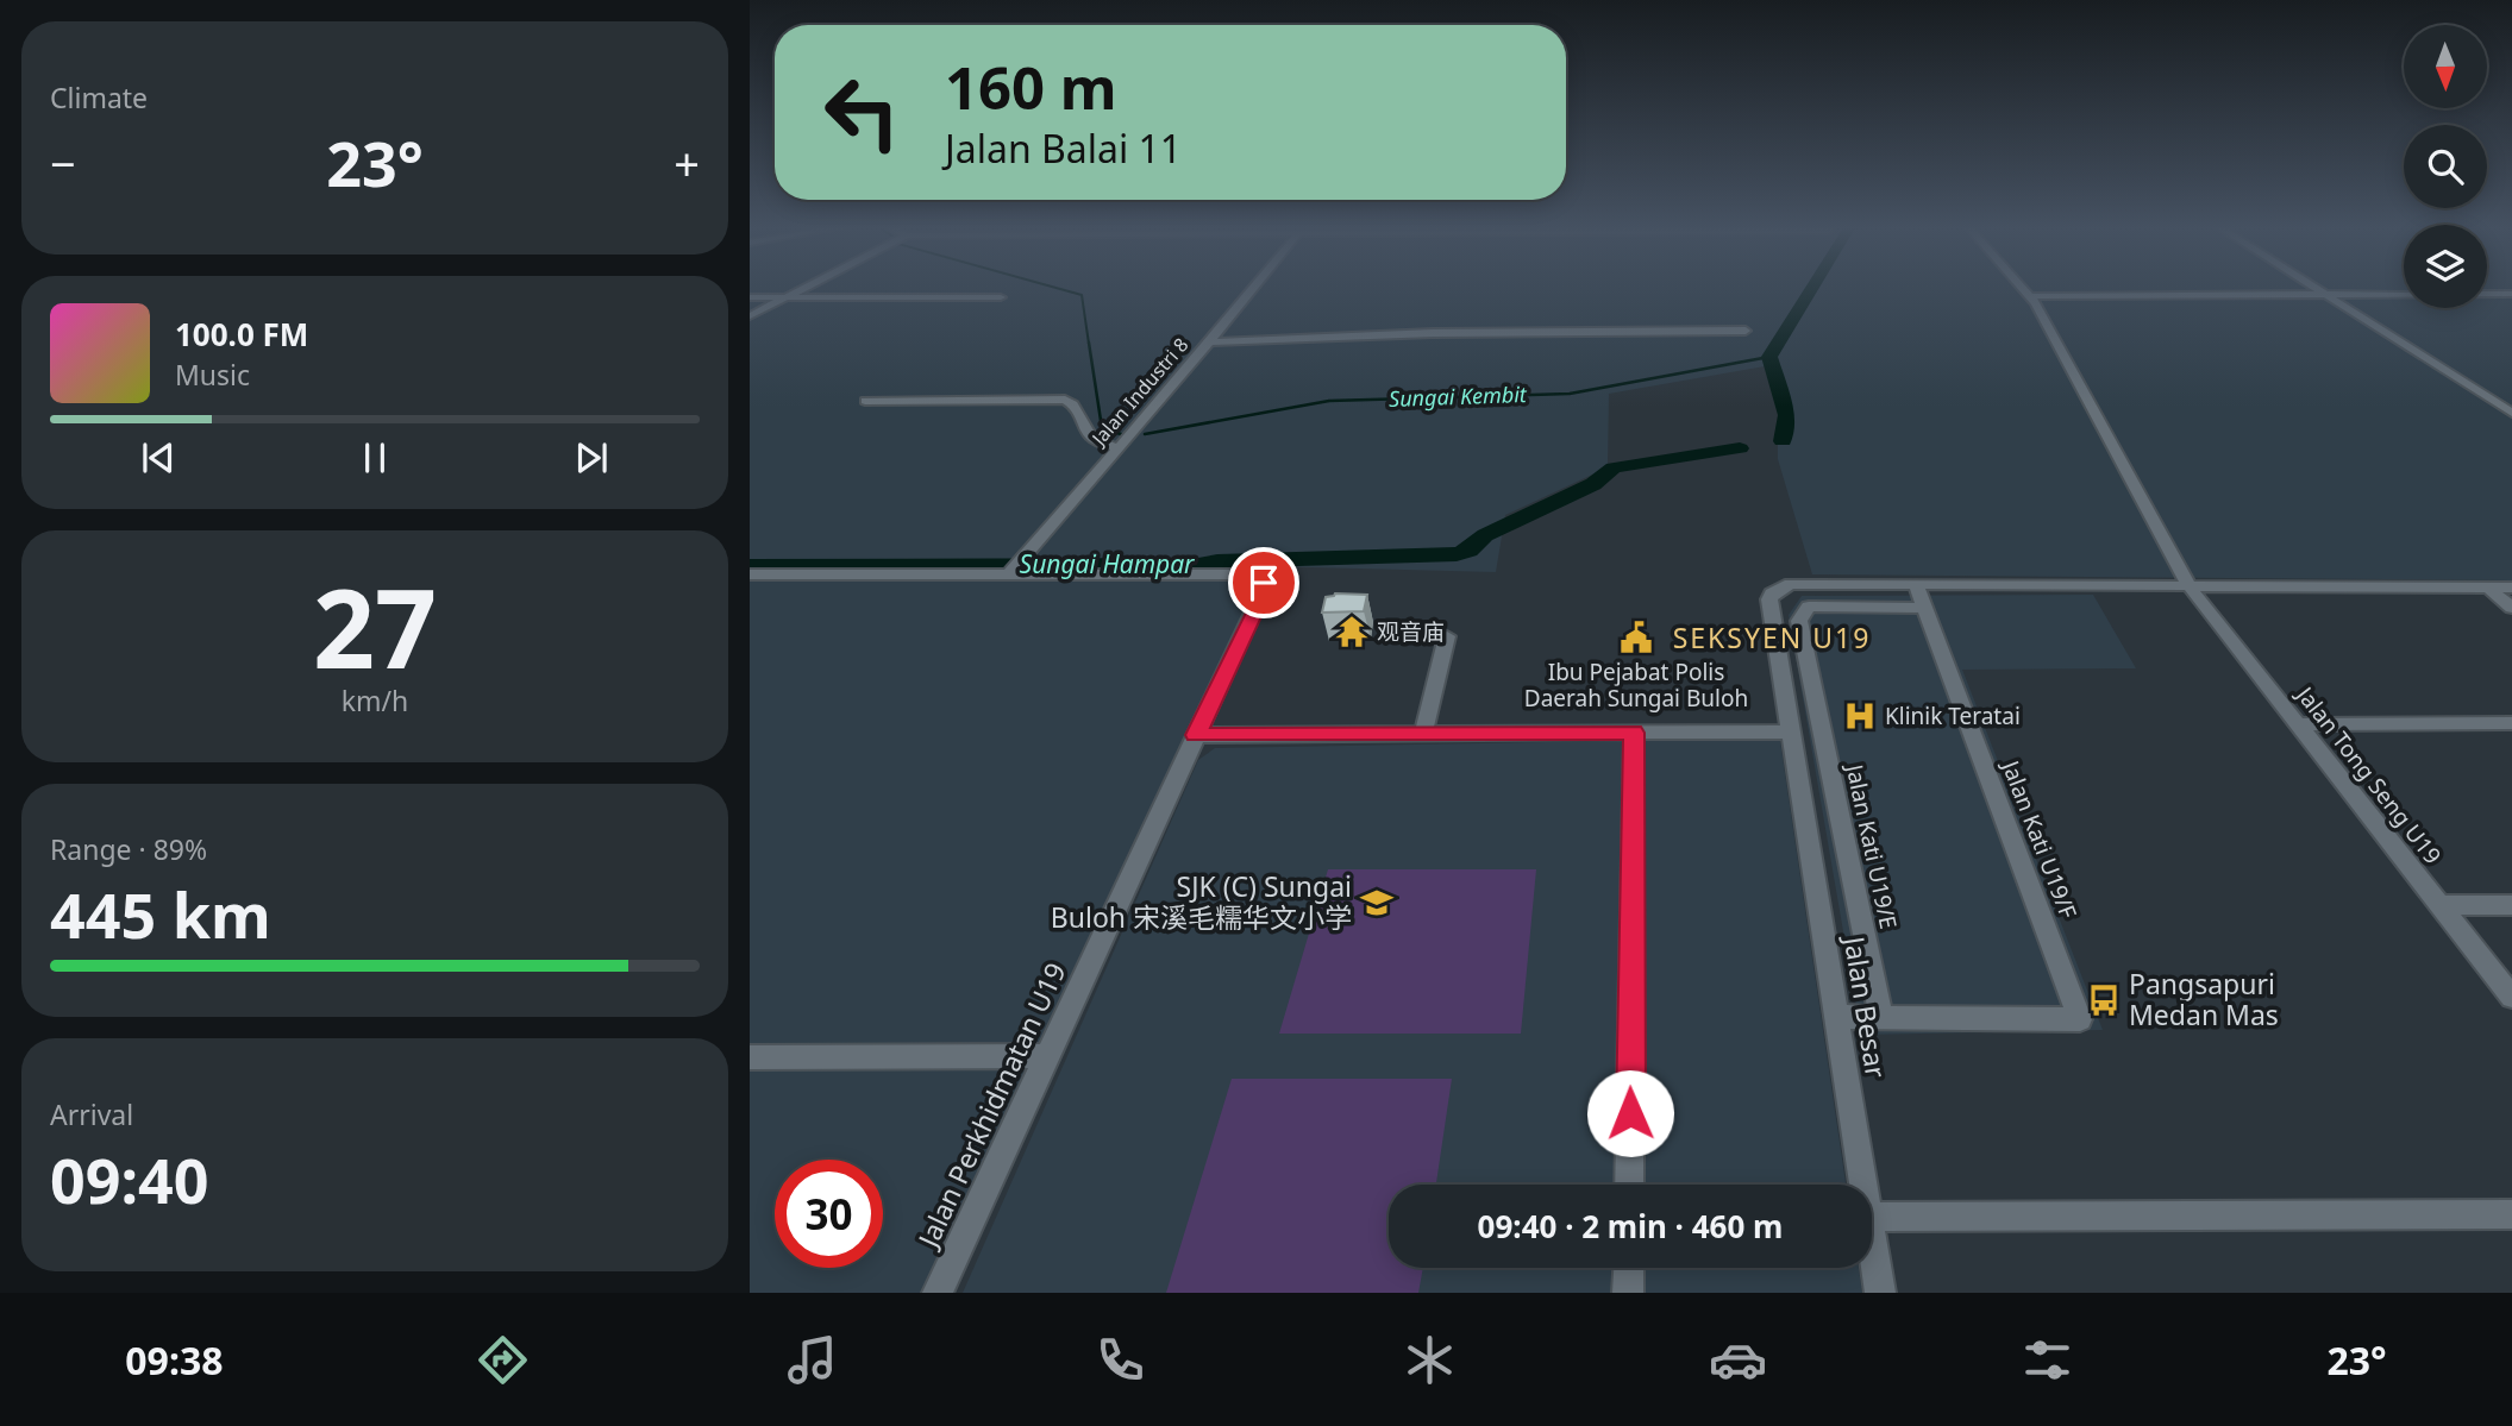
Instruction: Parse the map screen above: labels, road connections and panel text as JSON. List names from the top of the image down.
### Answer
{
  "streets": {
    "street": [
      "Jalan Industri 8",
      "Jalan Tong Seng U19",
      "Jalan Kati U19/F",
      "Jalan Kati U19/E",
      "Jalan Besar",
      "Jalan Perkhidmatan U19"
    ]
  },
  "crossings": [
    ["Jalan Industri 8", "Jalan Perkhidmatan U19"],
    ["Jalan Kati U19/F", "Jalan Kati U19/E"],
    ["Jalan Kati U19/F", "Jalan Besar"]
  ],
  "districts": ["SEKSYEN U19"],
  "water": ["Sungai Kembit", "Sungai Hampar"],
  "places": {
    "temple": ["观音庙"],
    "public building": ["Ibu Pejabat Polis Daerah Sungai Buloh"],
    "hospital": ["Klinik Teratai"],
    "school or university": ["SJK (C) Sungai Buloh 宋溪毛糯华文小学"],
    "bus stop": ["Pangsapuri Medan Mas"]
  },
  "north": "bottom",
  "page": {
    "tile": [
      "Climate",
      ["27", "km/h"],
      ["Range · 89%", "445 km"],
      ["Arrival", "09:40"]
    ],
    "turn": ["160 m", "Jalan Balai 11"],
    "heat": ["−", "23°", "+"],
    "song": ["100.0 FM", "Music"],
    "limit": "30",
    "trip": "09:40 · 2 min · 460 m",
    "tabs": ["09:38", "23°"]
  }
}
